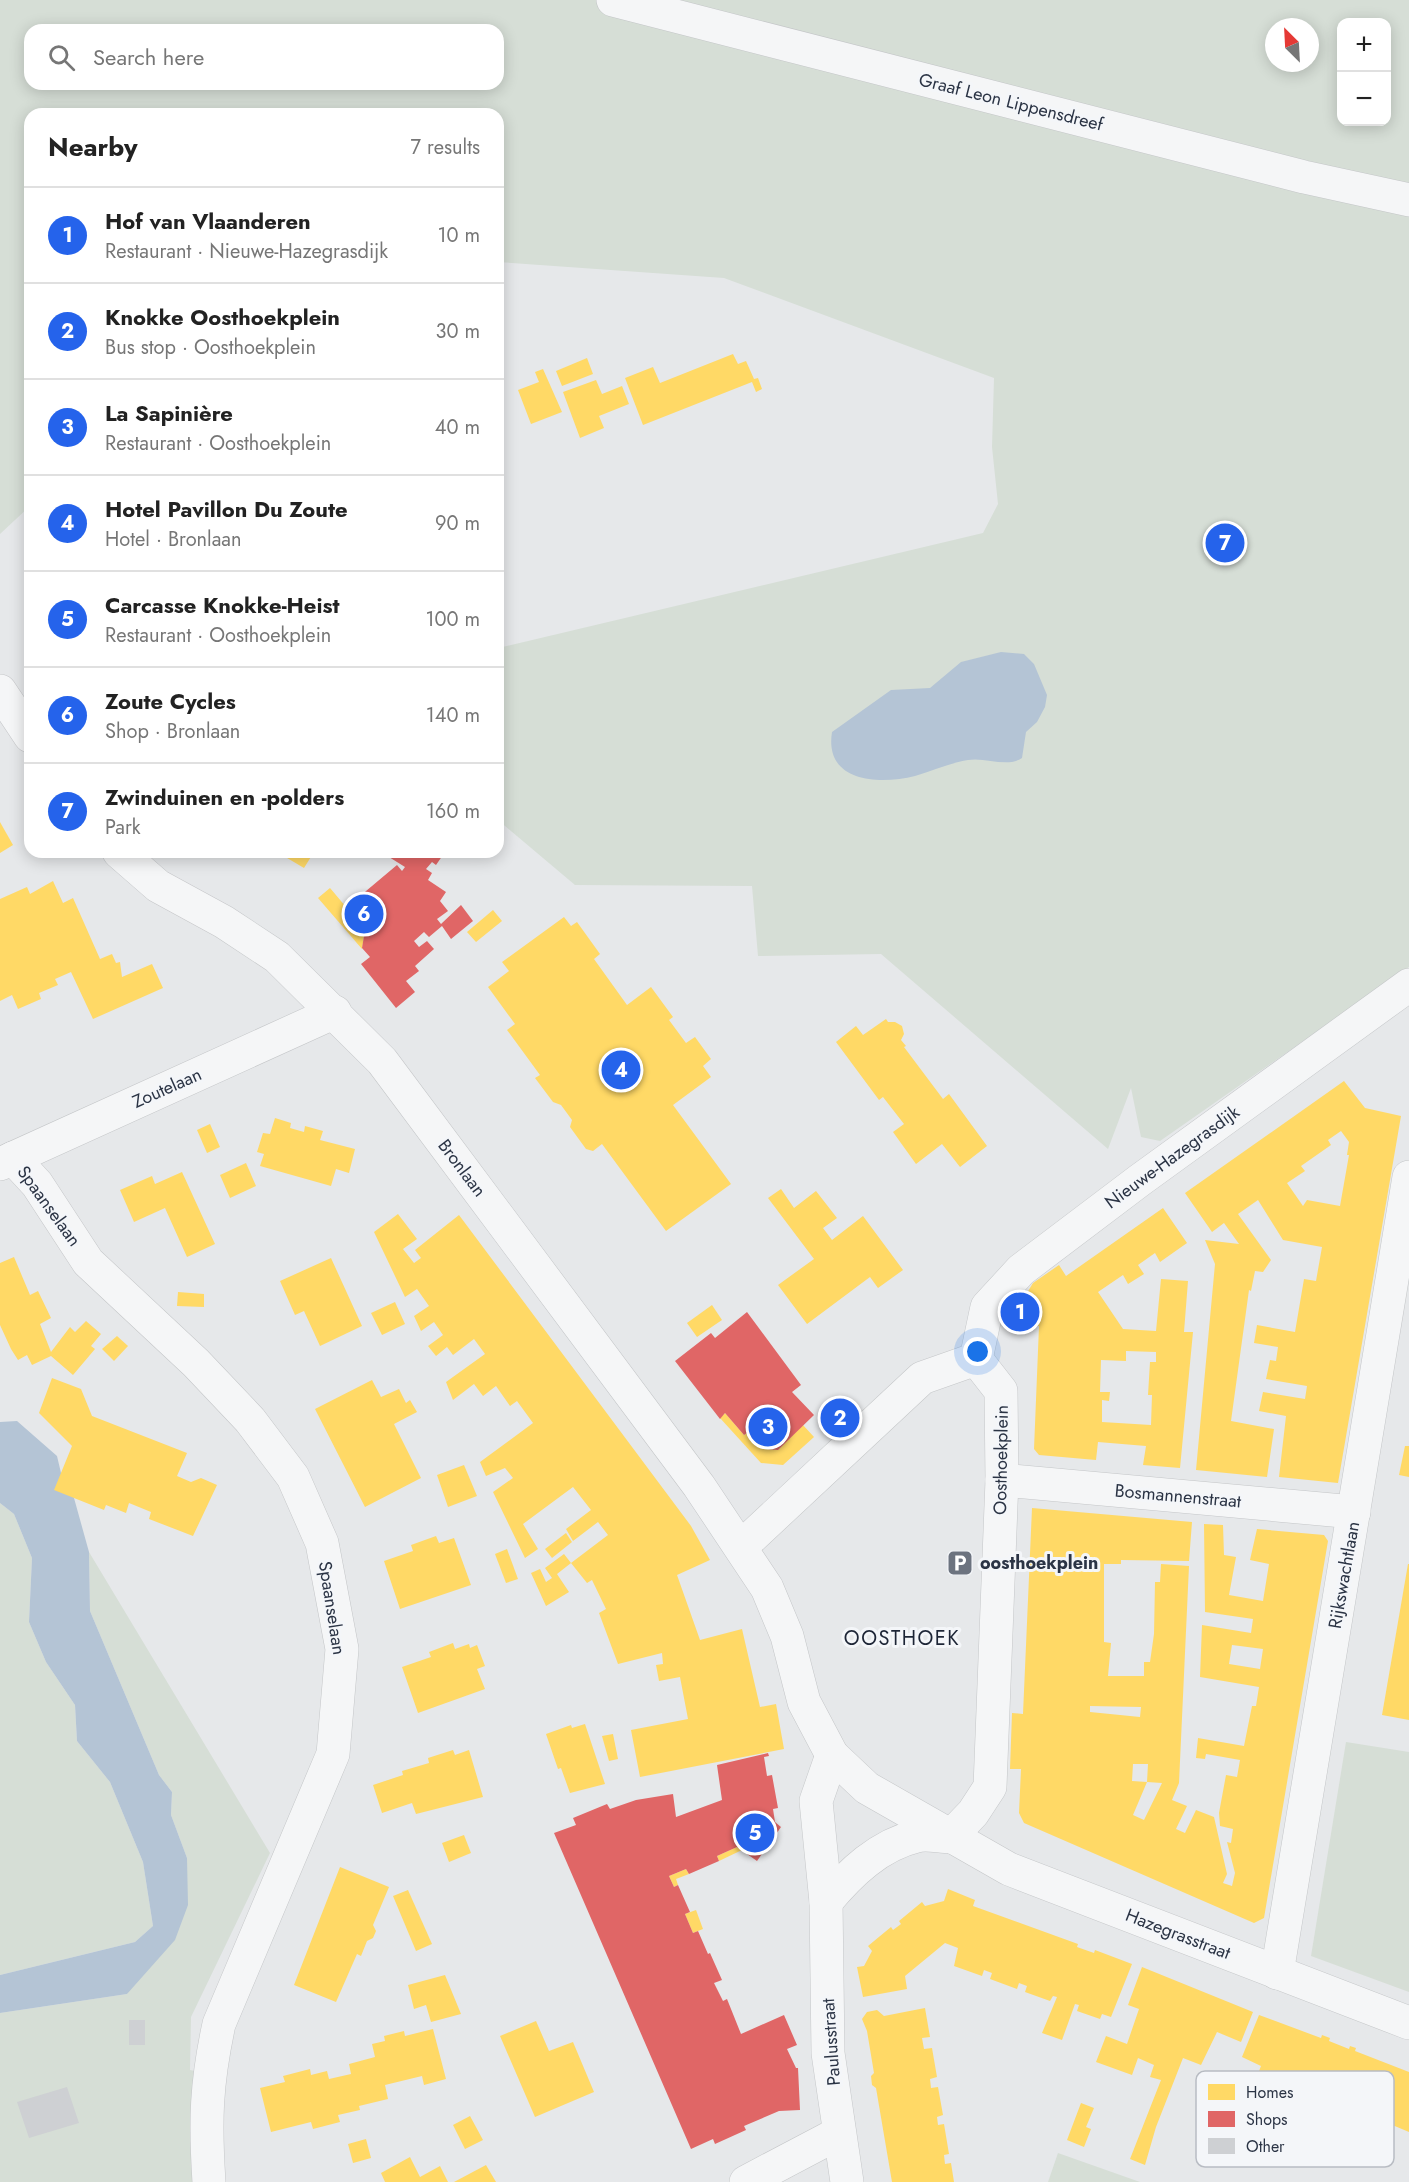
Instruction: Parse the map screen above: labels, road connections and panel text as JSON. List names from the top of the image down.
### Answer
{
  "streets": {
    "street": [
      "Graaf Leon Lippensdreef",
      "Zoutelaan",
      "Nieuwe-Hazegrasdijk",
      "Bronlaan",
      "Spaanselaan",
      "Oosthoekplein",
      "Bosmannenstraat",
      "Rijkswachtlaan",
      "Hazegrasstraat",
      "Paulusstraat"
    ]
  },
  "crossings": [
    ["Zoutelaan", "Bronlaan"],
    ["Zoutelaan", "Spaanselaan"],
    ["Nieuwe-Hazegrasdijk", "Oosthoekplein"],
    ["Oosthoekplein", "Bosmannenstraat"],
    ["Oosthoekplein", "Hazegrasstraat"],
    ["Bosmannenstraat", "Rijkswachtlaan"],
    ["Rijkswachtlaan", "Hazegrasstraat"]
  ],
  "districts": ["OOSTHOEK"],
  "places": {
    "parking": ["oosthoekplein"]
  },
  "legend": ["Homes", "Shops", "Other"],
  "north": "top left",
  "page": {
    "map_buttons": ["+", "−"],
    "search": "Search here",
    "heading": ["Nearby", "7 results"],
    "list": [
      {
        "mark": "1",
        "name": "Hof van Vlaanderen",
        "note": "Restaurant · Nieuwe-Hazegrasdijk",
        "value": "10 m"
      },
      {
        "mark": "2",
        "name": "Knokke Oosthoekplein",
        "note": "Bus stop · Oosthoekplein",
        "value": "30 m"
      },
      {
        "mark": "3",
        "name": "La Sapinière",
        "note": "Restaurant · Oosthoekplein",
        "value": "40 m"
      },
      {
        "mark": "4",
        "name": "Hotel Pavillon Du Zoute",
        "note": "Hotel · Bronlaan",
        "value": "90 m"
      },
      {
        "mark": "5",
        "name": "Carcasse Knokke-Heist",
        "note": "Restaurant · Oosthoekplein",
        "value": "100 m"
      },
      {
        "mark": "6",
        "name": "Zoute Cycles",
        "note": "Shop · Bronlaan",
        "value": "140 m"
      },
      {
        "mark": "7",
        "name": "Zwinduinen en -polders",
        "note": "Park",
        "value": "160 m"
      }
    ],
    "pins": [
      "7",
      "6",
      "4",
      "1",
      "2",
      "3",
      "5"
    ]
  }
}
